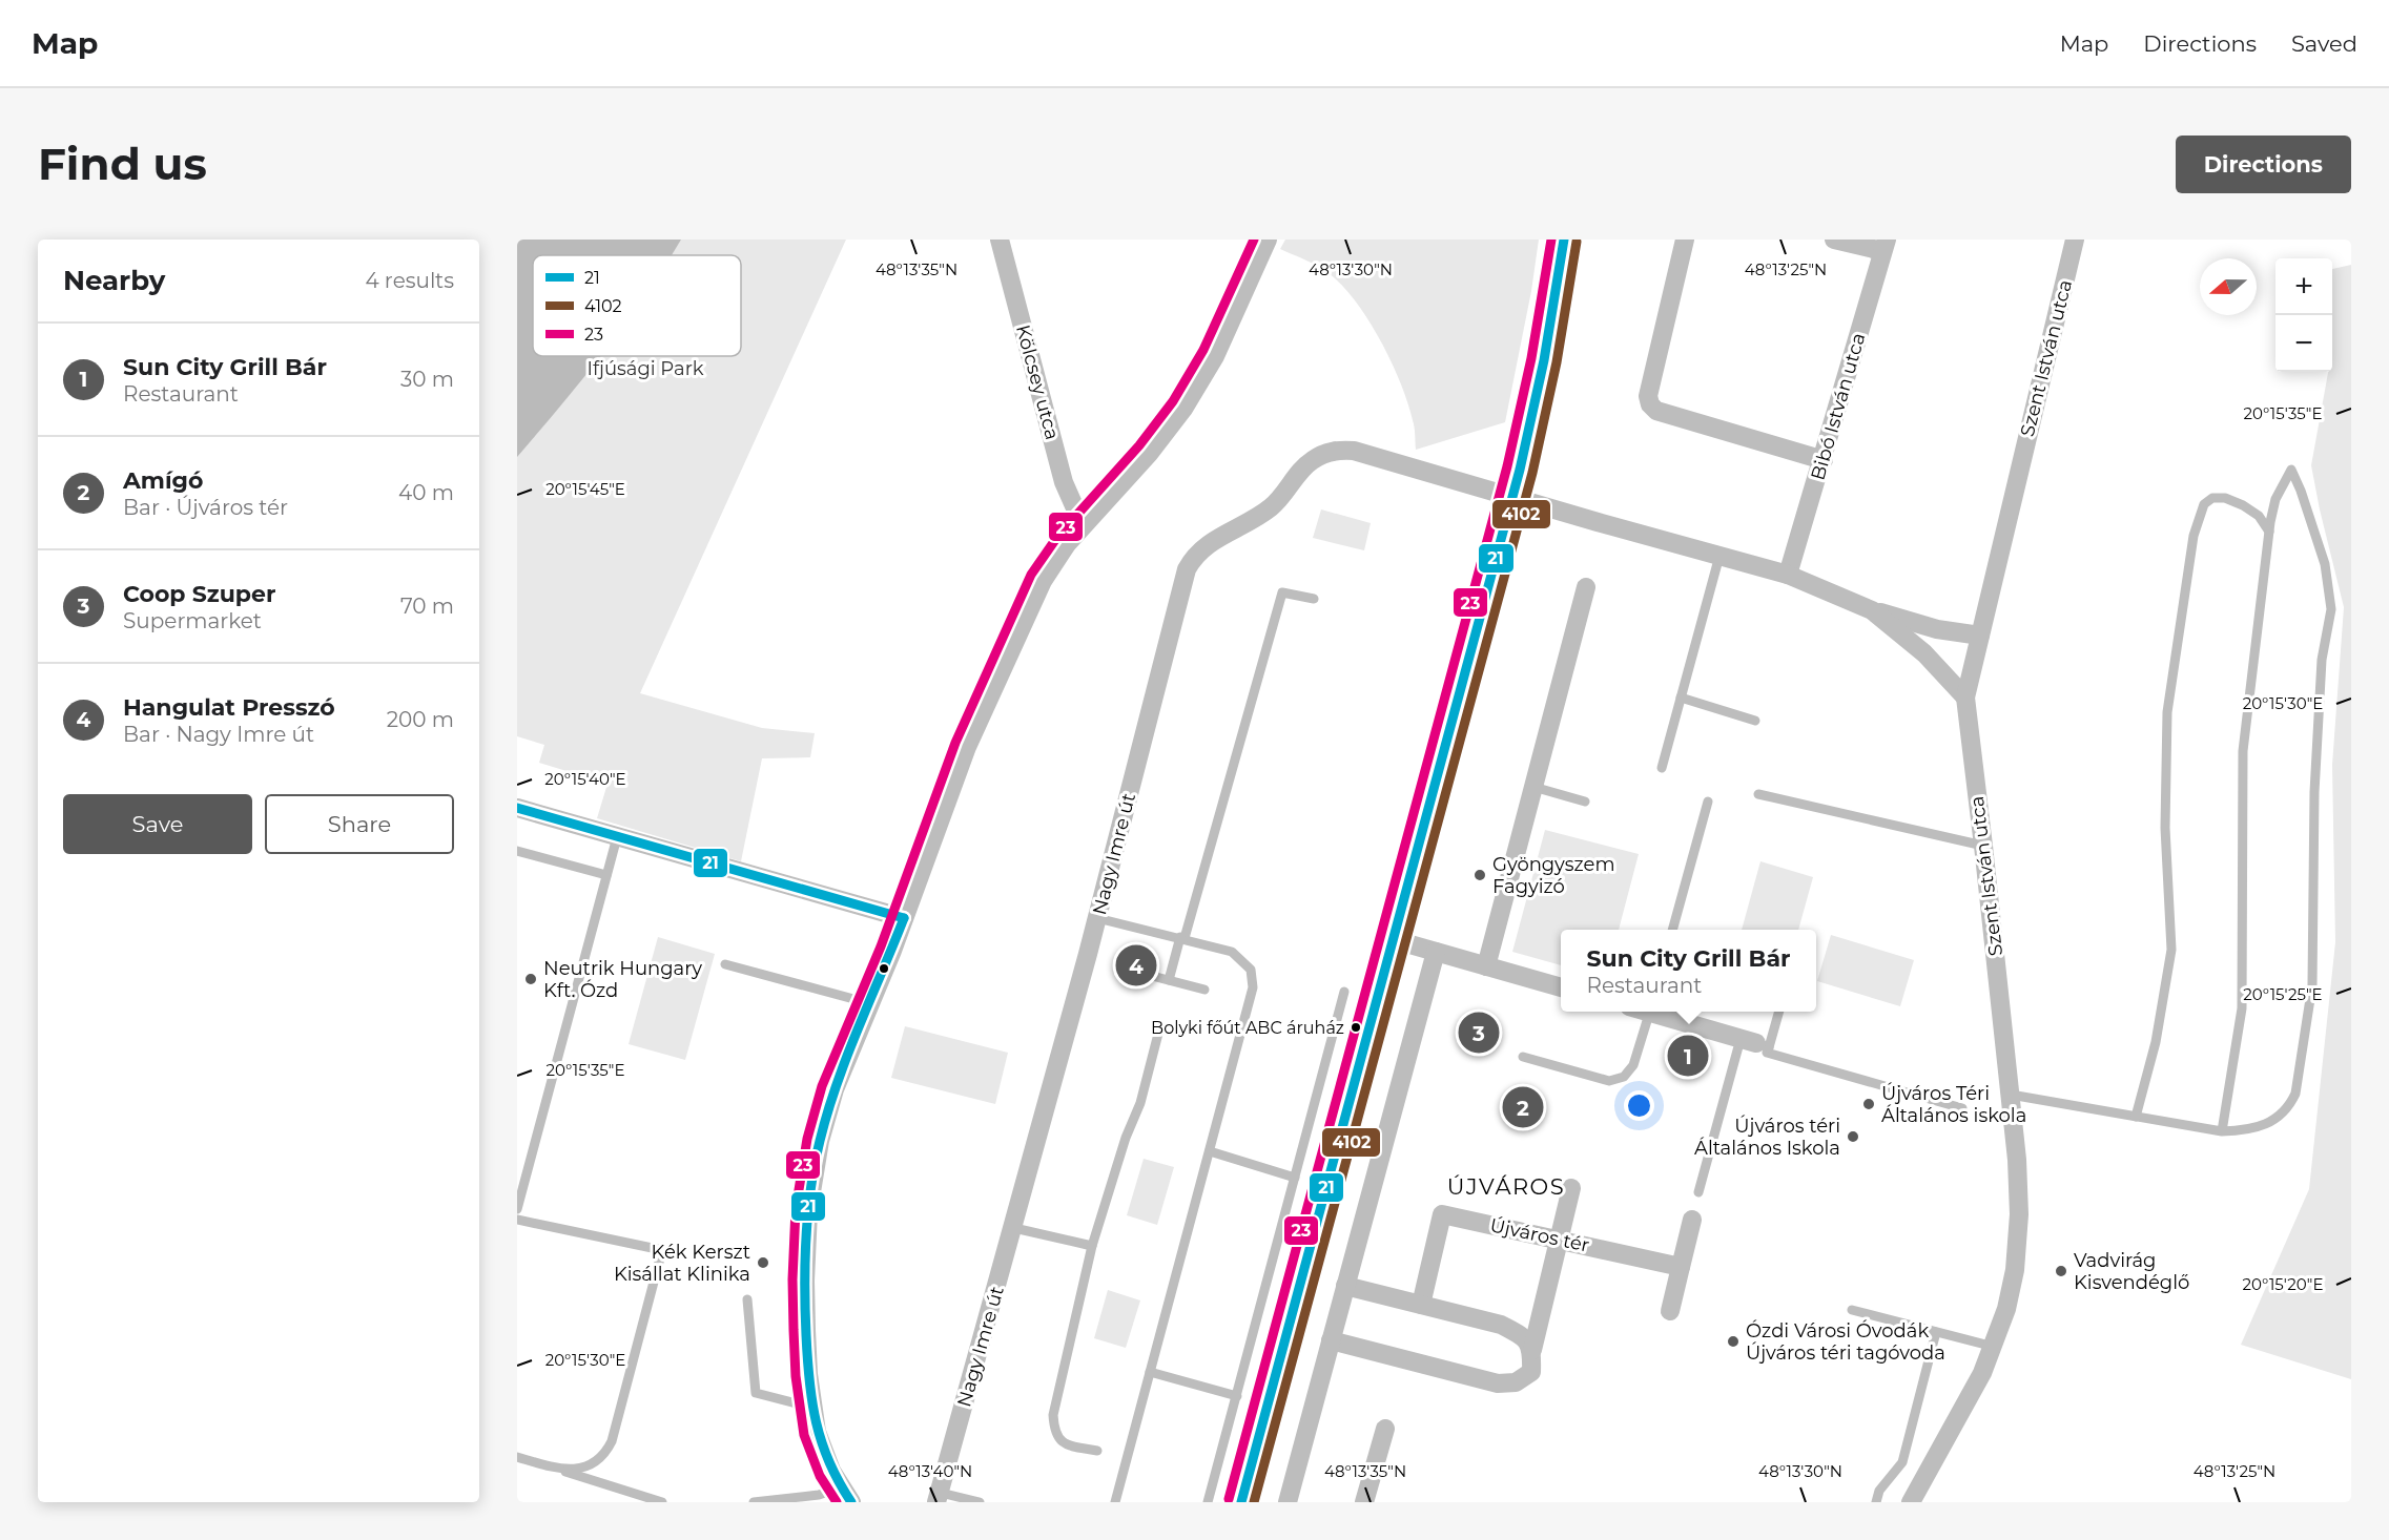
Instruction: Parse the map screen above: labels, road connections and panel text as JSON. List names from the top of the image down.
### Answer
{
  "streets": {
    "street": [
      "Szent István utca",
      "Kölcsey utca",
      "Bibó István utca",
      "Nagy Imre út",
      "Újváros tér"
    ]
  },
  "crossings": [
    ["Bibó István utca", "Nagy Imre út"]
  ],
  "districts": ["ÚJVÁROS"],
  "parks": ["Ifjúsági Park"],
  "places": [
    "Gyöngyszem Fagyizó",
    "Neutrik Hungary Kft. Ózd",
    "Bolyki főút ABC áruház",
    "Újváros Téri Általános iskola",
    "Újváros téri Általános Iskola",
    "Kék Kerszt Kisállat Klinika",
    "Vadvirág Kisvendéglő",
    "Ózdi Városi Óvodák Újváros téri tagóvoda"
  ],
  "lines": ["transit line 21", "transit line 23", "transit line 4102"],
  "legend": ["21", "4102", "23"],
  "north": "left",
  "page": {
    "header": "Map",
    "nav": ["Map", "Directions", "Saved"],
    "buttons": [
      "Directions",
      ["Save", "Share"]
    ],
    "title": "Find us",
    "heading": ["Nearby", "4 results"],
    "map_buttons": ["+", "−"],
    "list": [
      {
        "mark": "1",
        "name": "Sun City Grill Bár",
        "note": "Restaurant",
        "value": "30 m"
      },
      {
        "mark": "2",
        "name": "Amígó",
        "note": "Bar · Újváros tér",
        "value": "40 m"
      },
      {
        "mark": "3",
        "name": "Coop Szuper",
        "note": "Supermarket",
        "value": "70 m"
      },
      {
        "mark": "4",
        "name": "Hangulat Presszó",
        "note": "Bar · Nagy Imre út",
        "value": "200 m"
      }
    ],
    "popup": ["Sun City Grill Bár", "Restaurant"],
    "pins": [
      "4",
      "3",
      "1",
      "2"
    ]
  },
  "coordinates": [
    "48°13'35\"N",
    "48°13'30\"N",
    "48°13'25\"N",
    "20°15'35\"E",
    "20°15'45\"E",
    "20°15'30\"E",
    "20°15'40\"E",
    "20°15'25\"E",
    "20°15'20\"E",
    "48°13'40\"N"
  ]
}
